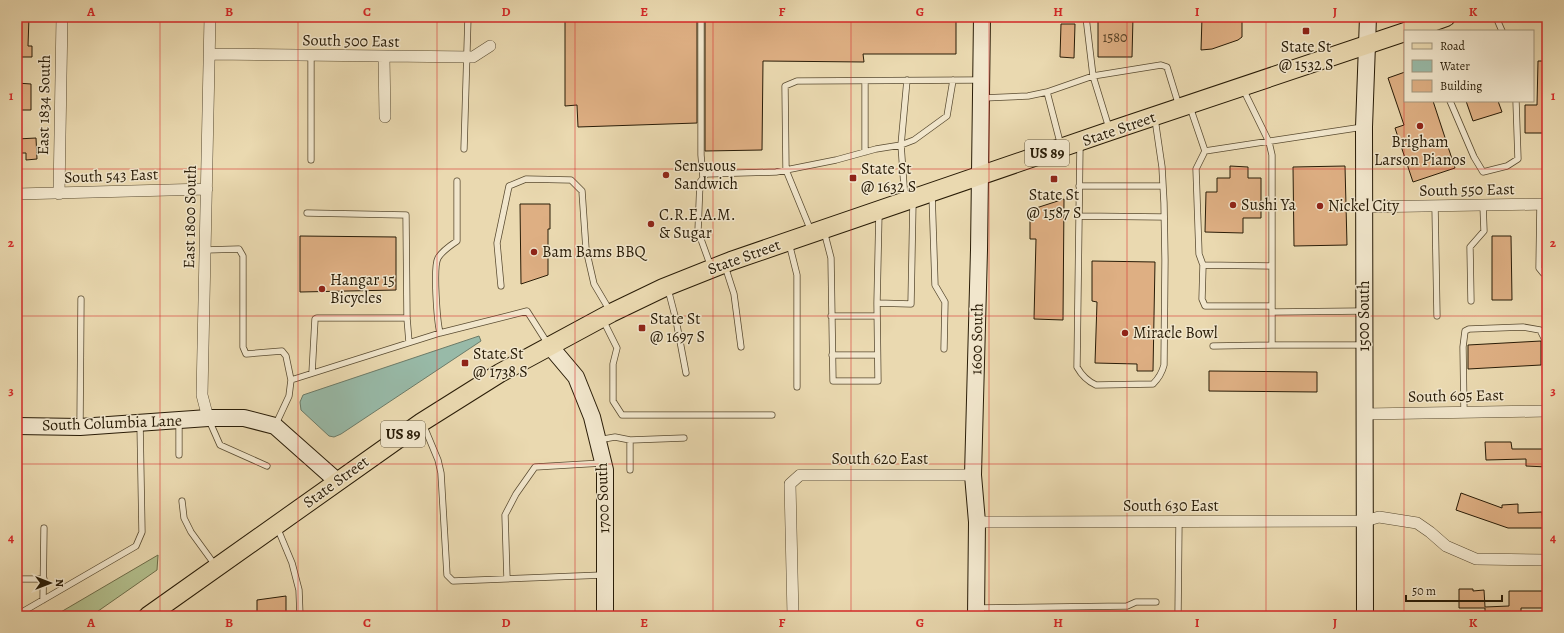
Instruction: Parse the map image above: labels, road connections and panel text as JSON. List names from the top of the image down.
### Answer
{
  "streets": {
    "main road": ["State Street", "US 89"],
    "street": [
      "South 500 East",
      "East 1834 South",
      "South 543 East",
      "South 550 East",
      "East 1800 South",
      "1500 South",
      "1600 South",
      "South 605 East",
      "South Columbia Lane",
      "South 620 East",
      "1700 South",
      "South 630 East"
    ]
  },
  "crossings": [
    ["South 500 East", "East 1800 South"],
    ["East 1834 South", "South 543 East"],
    ["State Street", "1500 South"],
    ["State Street", "1600 South"],
    ["State Street", "1700 South"],
    ["South 543 East", "East 1800 South"],
    ["South 550 East", "1500 South"],
    ["East 1800 South", "South Columbia Lane"],
    ["1500 South", "South 605 East"],
    ["1500 South", "South 630 East"],
    ["1600 South", "South 620 East"],
    ["1600 South", "South 630 East"]
  ],
  "places": {
    "transit": [
      "State St @ 1532 S",
      "State St @ 1632 S",
      "State St @ 1587 S",
      "State St @ 1697 S",
      "State St @ 1738 S"
    ],
    "other": [
      "Brigham Larson Pianos",
      "Sensuous Sandwich",
      "Sushi Ya",
      "Nickel City",
      "C.R.E.A.M. & Sugar",
      "Bam Bams BBQ",
      "Hangar 15 Bicycles",
      "Miracle Bowl"
    ]
  },
  "house_numbers": ["1580"],
  "legend": ["Road", "Water", "Building"],
  "scale_bar": "50 m",
  "north": "right",
  "grid": {
    "columns": [
      "A",
      "B",
      "C",
      "D",
      "E",
      "F",
      "G",
      "H",
      "I",
      "J",
      "K"
    ],
    "rows": [
      "1",
      "2",
      "3",
      "4"
    ]
  }
}
